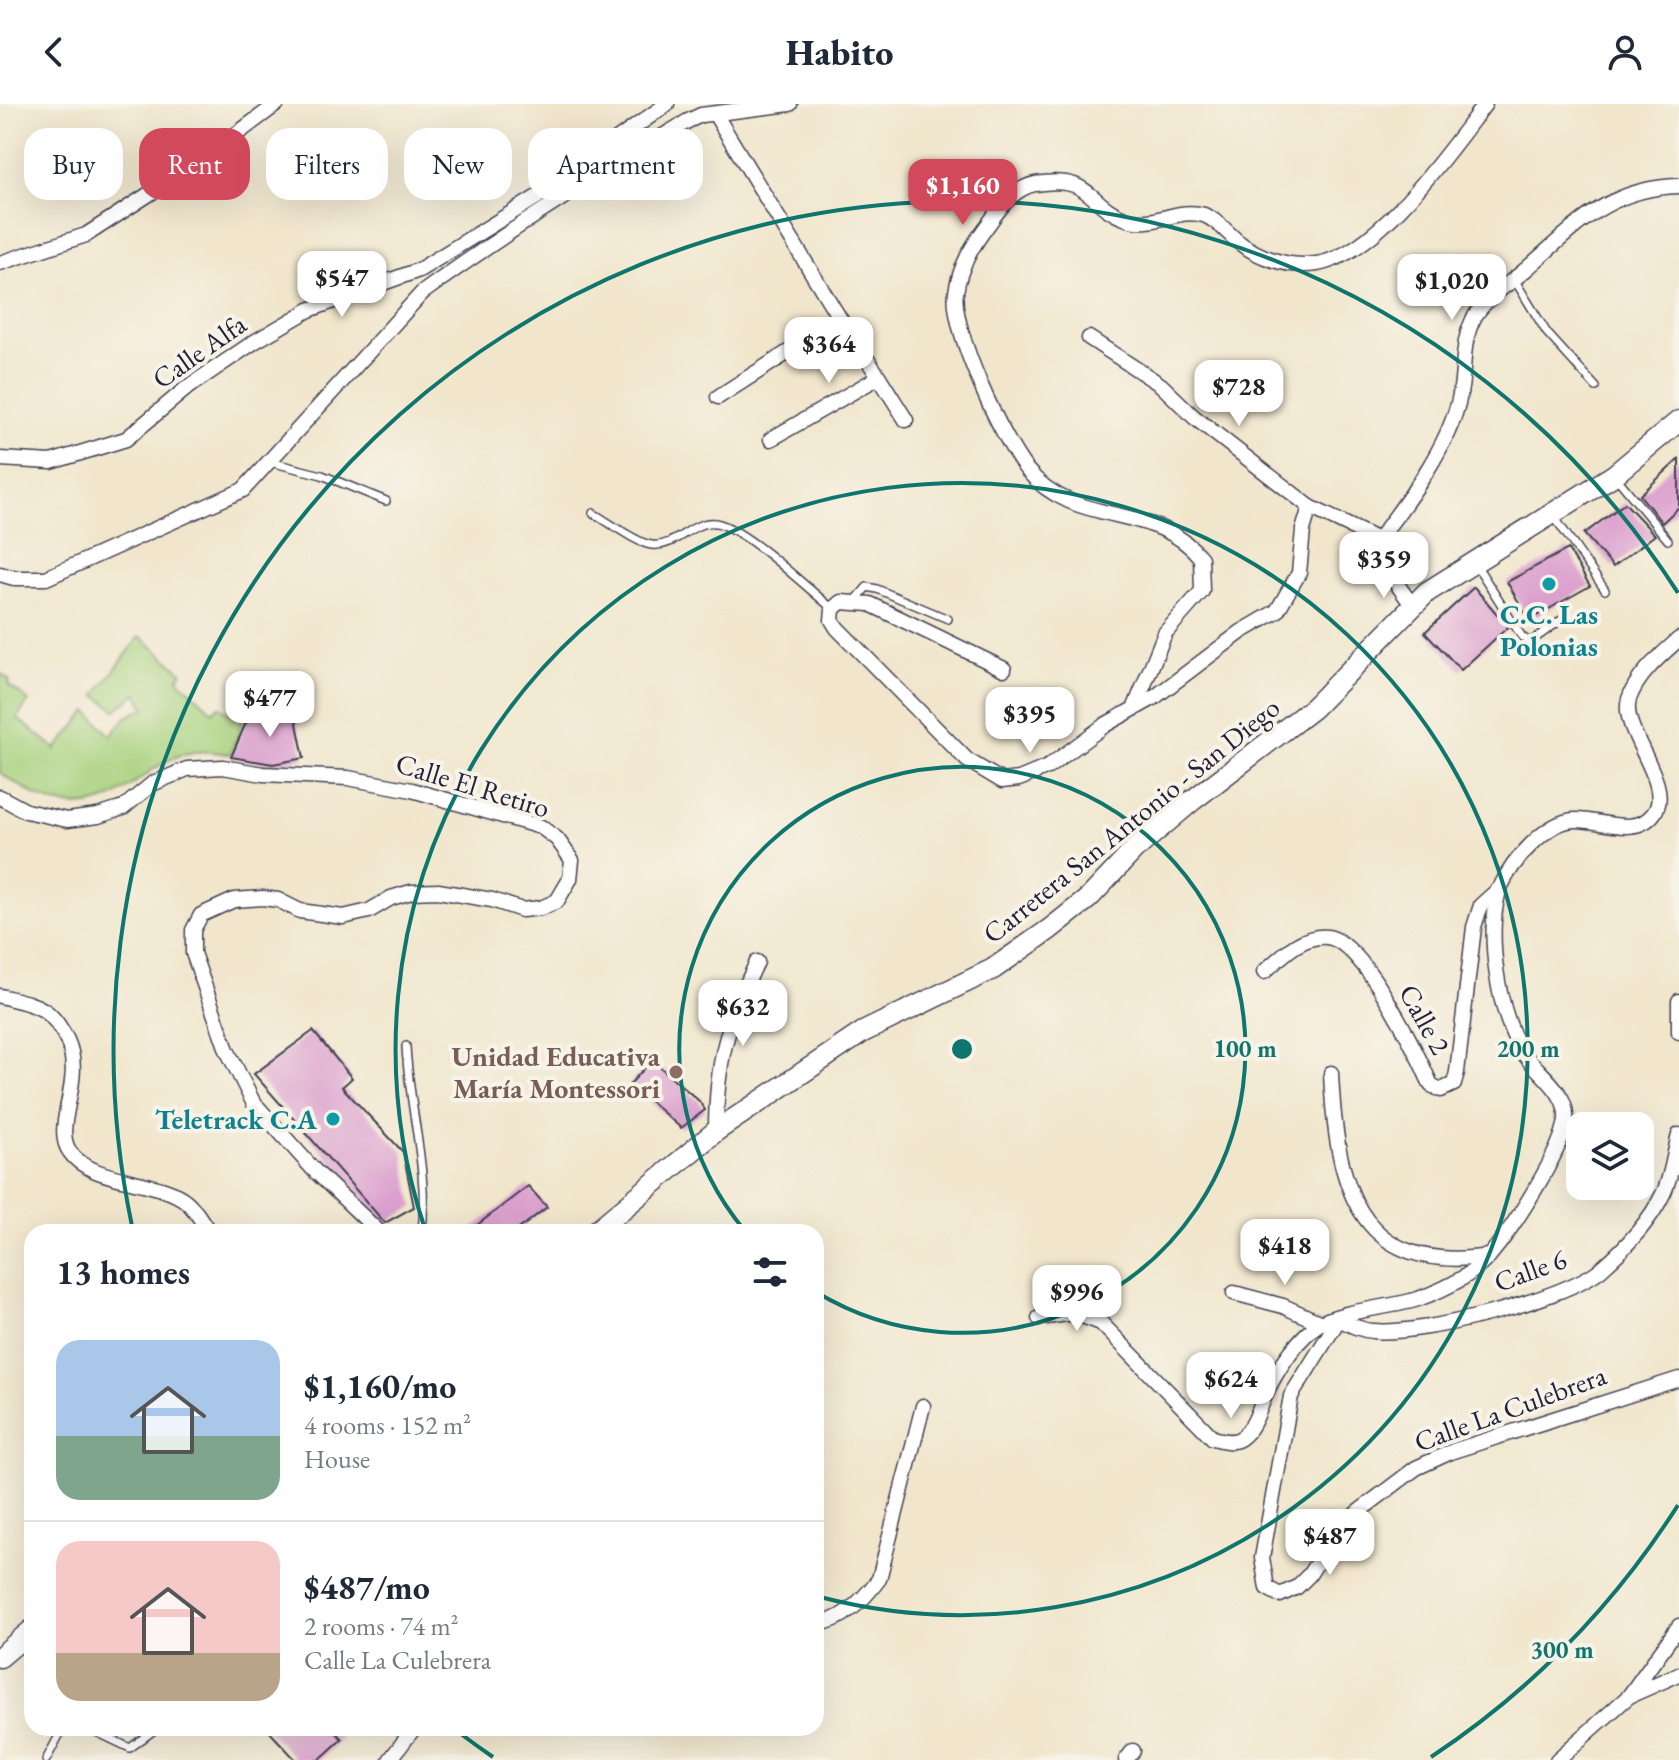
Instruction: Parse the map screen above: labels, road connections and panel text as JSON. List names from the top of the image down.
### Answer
{
  "streets": {
    "street": [
      "Calle Alfa",
      "Calle El Retiro",
      "Carretera San Antonio - San Diego",
      "Calle 2",
      "Calle 6",
      "Calle La Culebrera"
    ]
  },
  "crossings": [
    ["Calle 6", "Calle La Culebrera"]
  ],
  "places": ["C.C. Las Polonias", "Unidad Educativa María Montessori", "Teletrack C.A"],
  "page": {
    "header": "Habito",
    "chip": [
      "Buy",
      "Rent",
      "Filters",
      "New",
      "Apartment"
    ],
    "price": [
      "$1,160",
      "$547",
      "$1,020",
      "$364",
      "$728",
      "$359",
      "$477",
      "$395",
      "$632",
      "$418",
      "$996",
      "$624",
      "$487"
    ],
    "heading": "13 homes",
    "list": [
      {
        "name": "$1,160/mo",
        "note": "4 rooms · 152 m² · House"
      },
      {
        "name": "$487/mo",
        "note": "2 rooms · 74 m² · Calle La Culebrera"
      }
    ]
  },
  "rings": ["100 m", "200 m", "300 m"]
}
